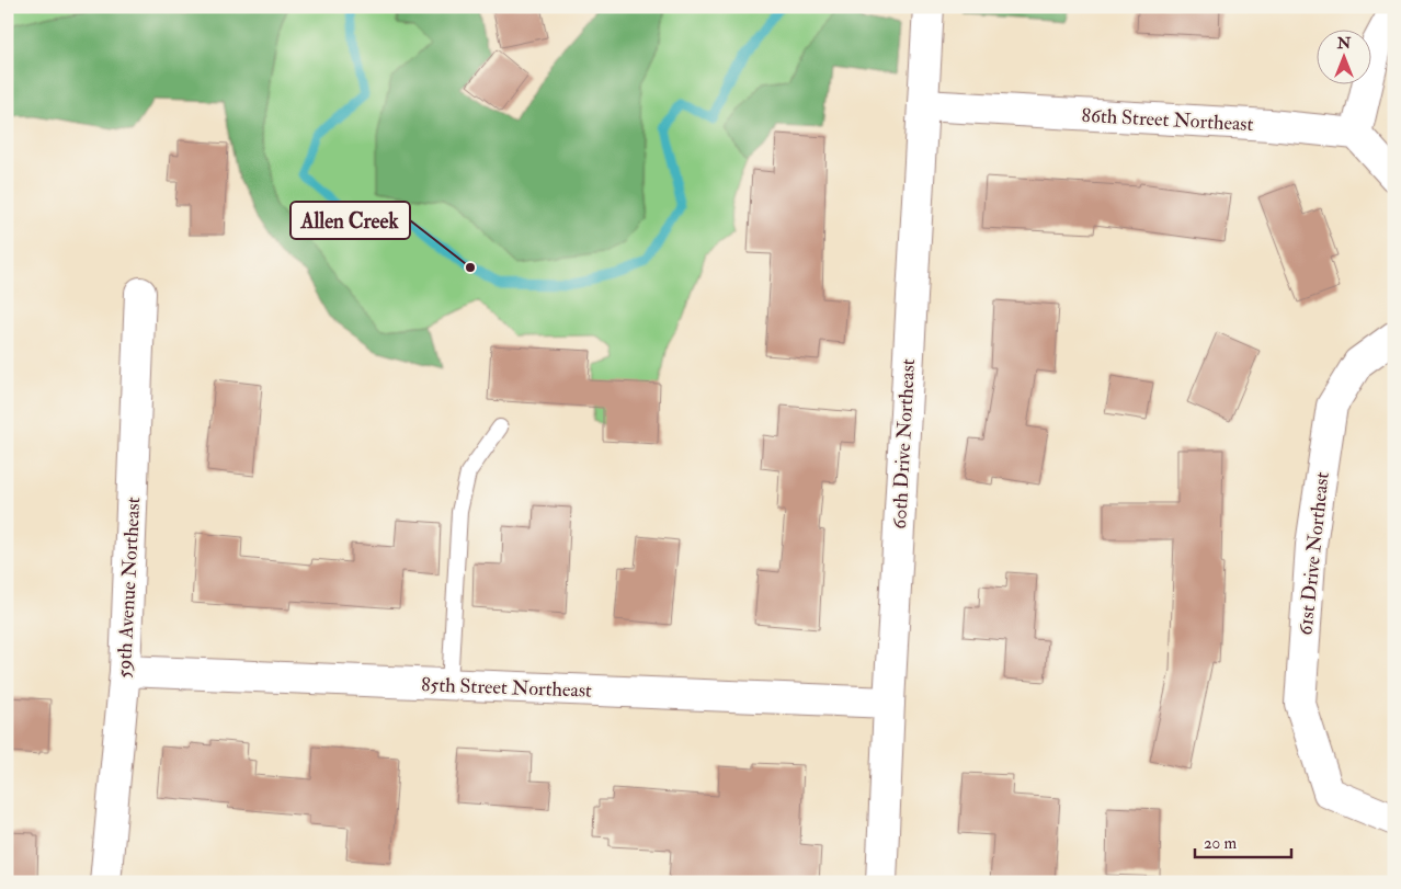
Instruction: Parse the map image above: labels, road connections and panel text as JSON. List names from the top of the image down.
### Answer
{
  "streets": {
    "street": [
      "86th Street Northeast",
      "60th Drive Northeast",
      "61st Drive Northeast",
      "59th Avenue Northeast",
      "85th Street Northeast"
    ]
  },
  "crossings": [
    ["86th Street Northeast", "60th Drive Northeast"],
    ["60th Drive Northeast", "85th Street Northeast"],
    ["59th Avenue Northeast", "85th Street Northeast"]
  ],
  "places": ["Allen Creek"],
  "scale_bar": "20 m",
  "north": "top"
}
